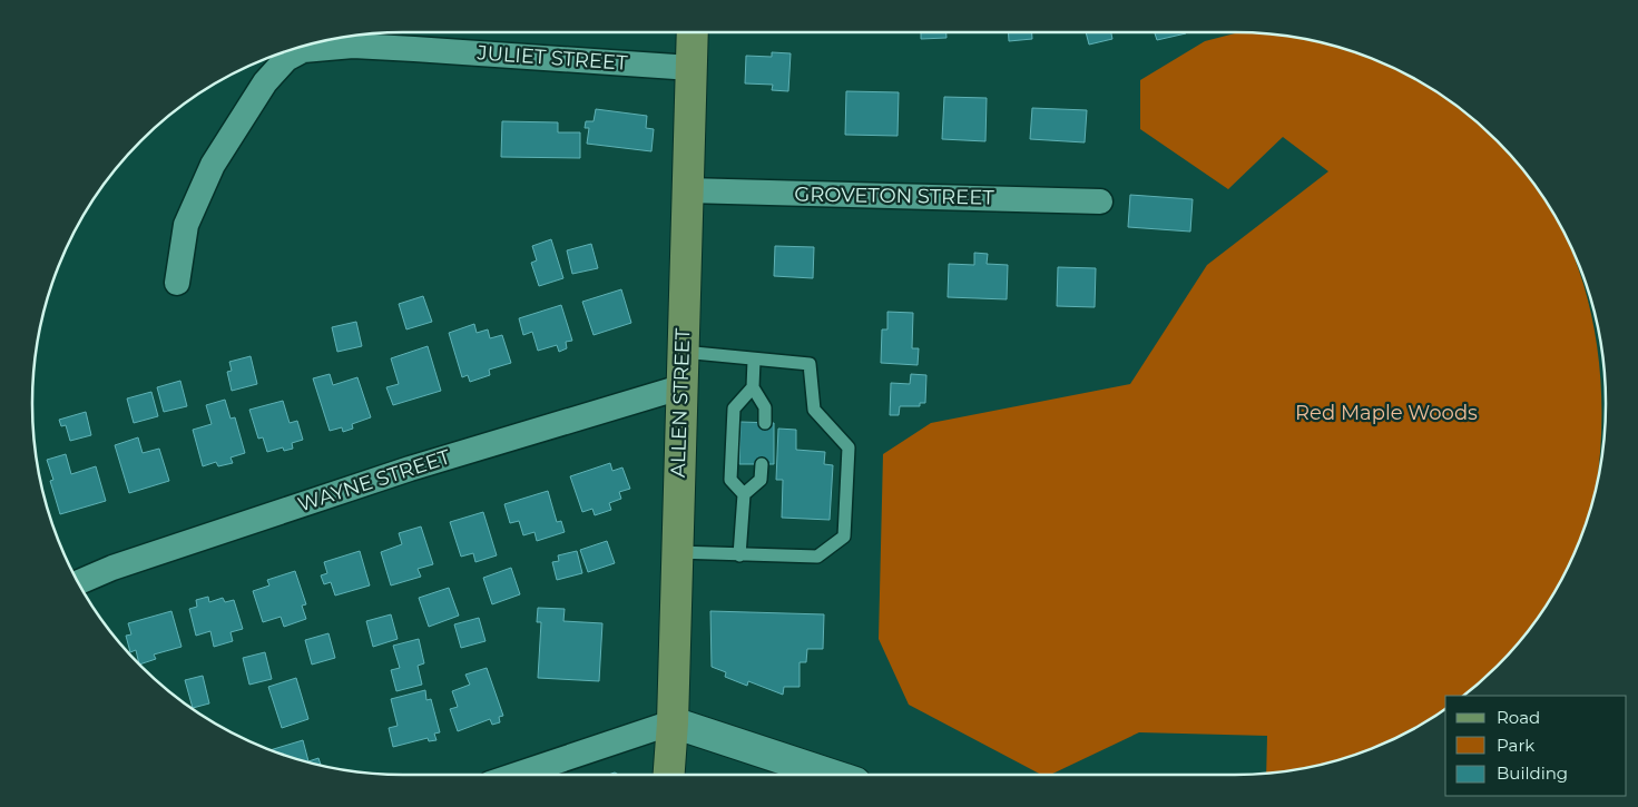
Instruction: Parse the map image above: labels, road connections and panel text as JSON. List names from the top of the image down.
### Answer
{
  "streets": {
    "main road": ["ALLEN STREET"],
    "street": ["JULIET STREET", "GROVETON STREET", "WAYNE STREET"]
  },
  "crossings": [
    ["JULIET STREET", "ALLEN STREET"],
    ["GROVETON STREET", "ALLEN STREET"],
    ["ALLEN STREET", "WAYNE STREET"]
  ],
  "parks": ["Red Maple Woods"],
  "legend": ["Road", "Park", "Building"]
}
